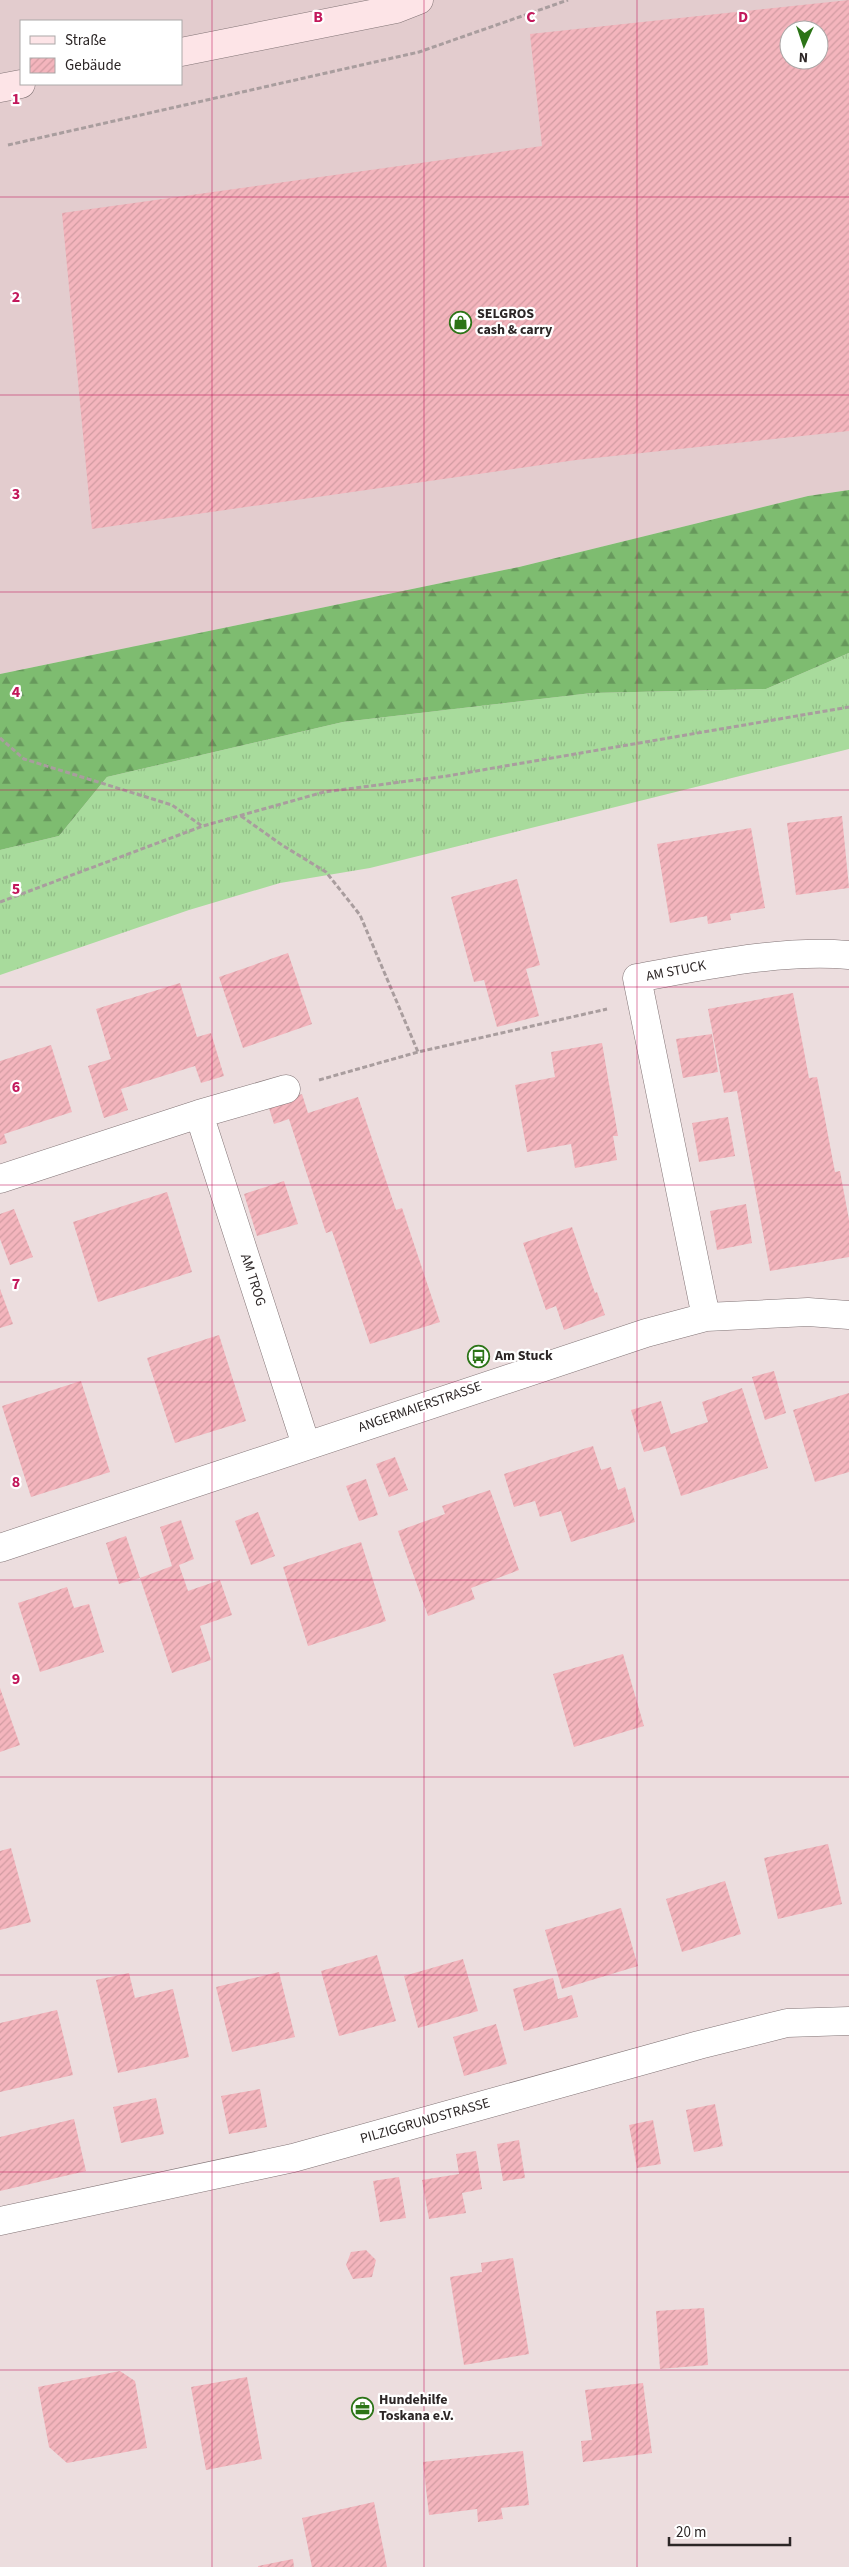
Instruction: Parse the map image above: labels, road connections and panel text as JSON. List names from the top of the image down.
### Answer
{
  "streets": {
    "street": [
      "AM STUCK",
      "AM TROG",
      "ANGERMAIERSTRASSE",
      "PILZIGGRUNDSTRASSE"
    ]
  },
  "crossings": [
    ["AM STUCK", "ANGERMAIERSTRASSE"],
    ["AM TROG", "ANGERMAIERSTRASSE"]
  ],
  "places": {
    "shop": ["SELGROS cash & carry"],
    "bus stop": ["Am Stuck"],
    "office": ["Hundehilfe Toskana e.V."]
  },
  "legend": ["Straße", "Gebäude"],
  "scale_bar": "20 m",
  "north": "bottom",
  "grid": {
    "columns": ["B", "C", "D"],
    "rows": [
      "1",
      "2",
      "3",
      "4",
      "5",
      "6",
      "7",
      "8",
      "9"
    ]
  }
}
